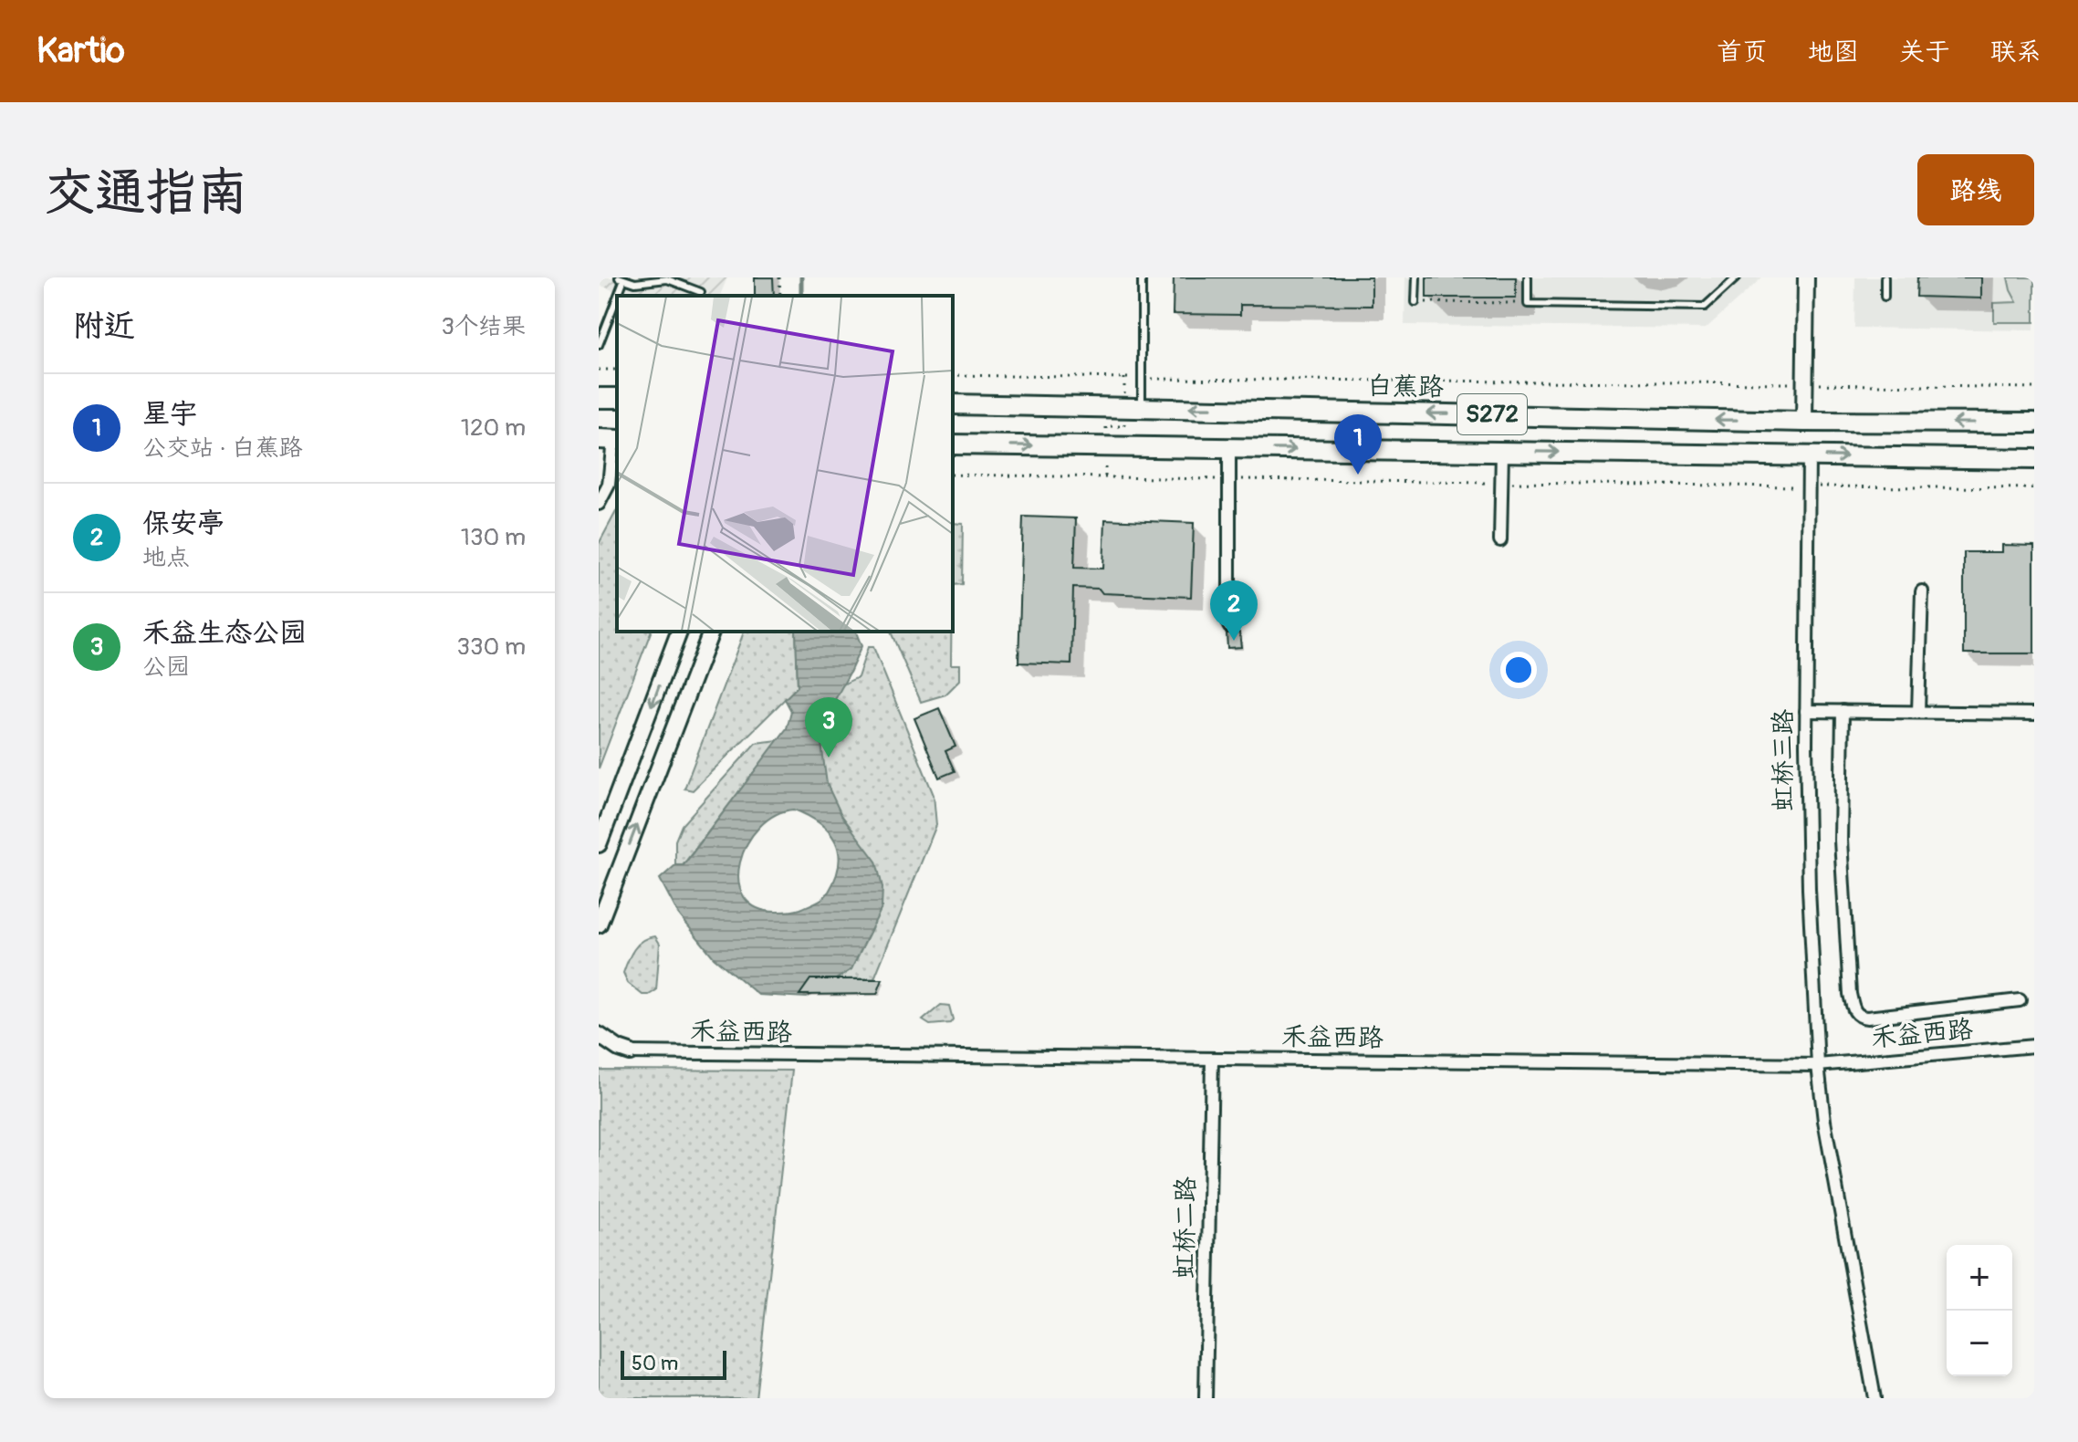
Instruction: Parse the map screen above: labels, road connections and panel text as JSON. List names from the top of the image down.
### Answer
{
  "streets": {
    "main road": ["白蕉路", "S272"],
    "street": ["虹桥三路", "禾益西路", "虹桥二路"]
  },
  "crossings": [
    ["S272", "虹桥三路"],
    ["虹桥三路", "禾益西路"],
    ["禾益西路", "虹桥二路"]
  ],
  "scale_bar": "50 m",
  "page": {
    "header": "Kartio",
    "nav": [
      "首页",
      "地图",
      "关于",
      "联系"
    ],
    "buttons": "路线",
    "title": "交通指南",
    "heading": ["附近", "3个结果"],
    "list": [
      {
        "mark": "1",
        "name": "星宇",
        "note": "公交站 · 白蕉路",
        "value": "120 m"
      },
      {
        "mark": "2",
        "name": "保安亭",
        "note": "地点",
        "value": "130 m"
      },
      {
        "mark": "3",
        "name": "禾益生态公园",
        "note": "公园",
        "value": "330 m"
      }
    ],
    "pins": ["1", "2", "3"],
    "map_buttons": ["+", "−"],
    "scale": "50 m"
  }
}
